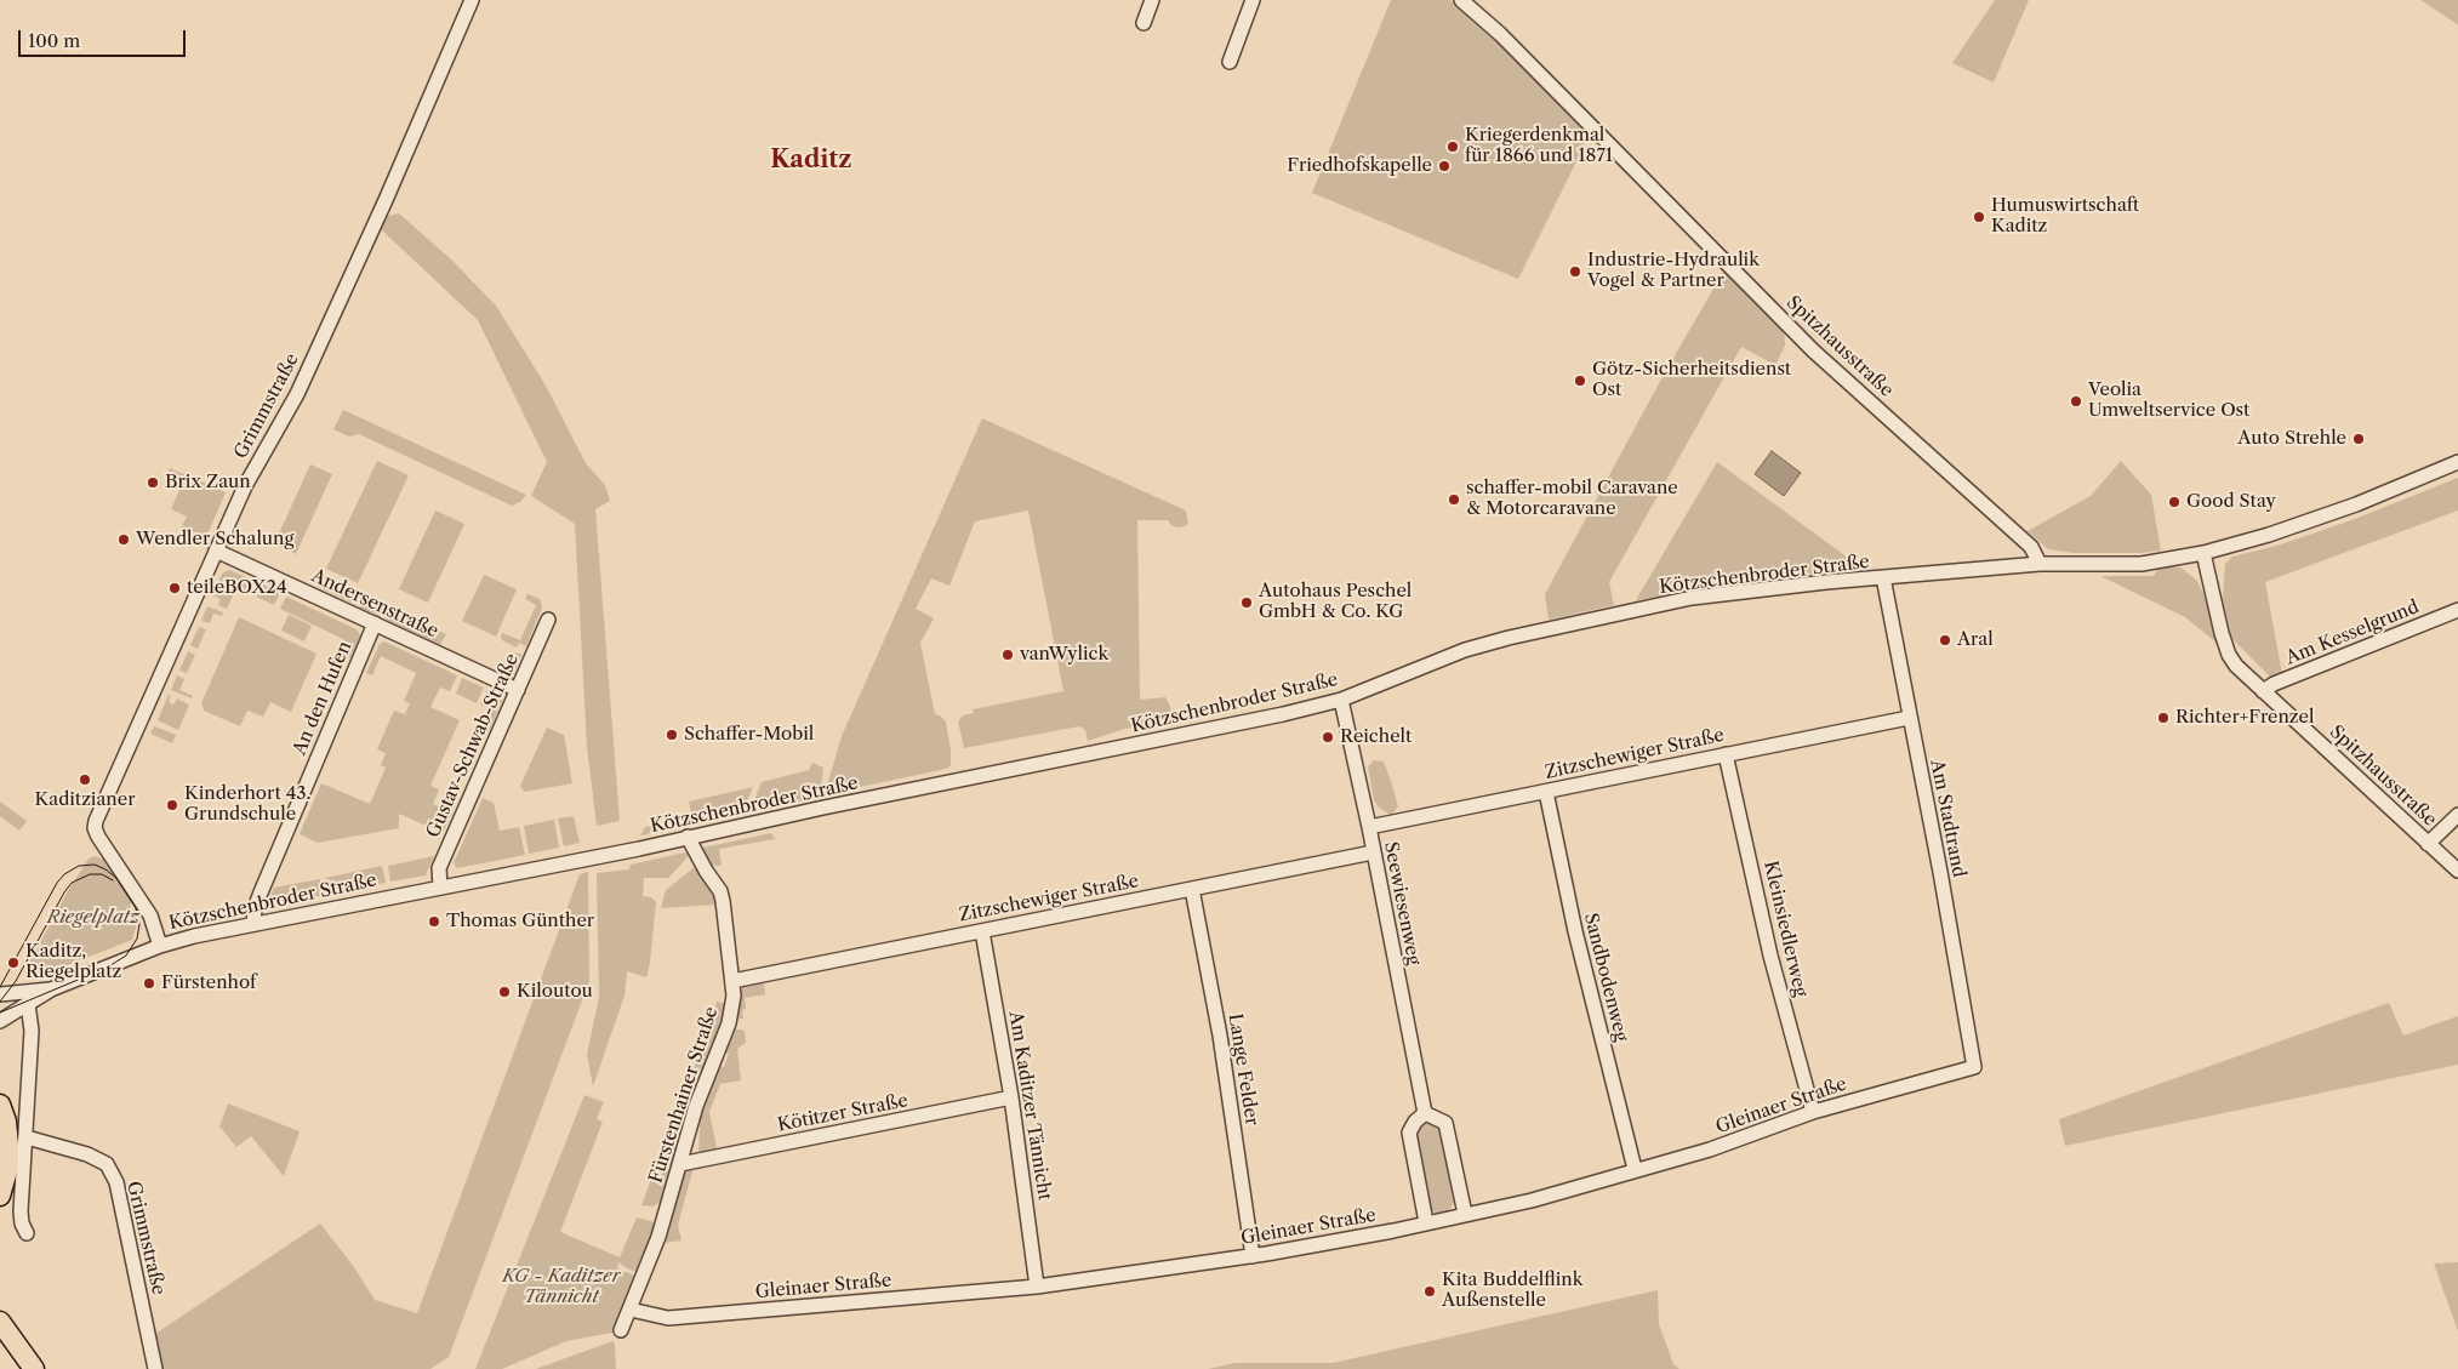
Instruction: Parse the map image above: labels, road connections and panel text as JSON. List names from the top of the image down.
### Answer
{
  "streets": {
    "street": [
      "Spitzhausstraße",
      "Grimmstraße",
      "Kötzschenbroder Straße",
      "Andersenstraße",
      "Am Kesselgrund",
      "An den Hufen",
      "Gustav-Schwab-Straße",
      "Zitzschewiger Straße",
      "Am Stadtrand",
      "Seewiesenweg",
      "Kleinsiedlerweg",
      "Sandbodenweg",
      "Lange Felder",
      "Fürstenhainer Straße",
      "Am Kaditzer Tännicht",
      "Gleinaer Straße",
      "Kötitzer Straße"
    ]
  },
  "crossings": [
    ["Spitzhausstraße", "Kötzschenbroder Straße"],
    ["Spitzhausstraße", "Am Kesselgrund"],
    ["Grimmstraße", "Kötzschenbroder Straße"],
    ["Grimmstraße", "Andersenstraße"],
    ["Kötzschenbroder Straße", "An den Hufen"],
    ["Kötzschenbroder Straße", "Gustav-Schwab-Straße"],
    ["Kötzschenbroder Straße", "Am Stadtrand"],
    ["Kötzschenbroder Straße", "Seewiesenweg"],
    ["Kötzschenbroder Straße", "Fürstenhainer Straße"],
    ["Andersenstraße", "An den Hufen"],
    ["Andersenstraße", "Gustav-Schwab-Straße"],
    ["Zitzschewiger Straße", "Am Stadtrand"],
    ["Zitzschewiger Straße", "Seewiesenweg"],
    ["Zitzschewiger Straße", "Kleinsiedlerweg"],
    ["Zitzschewiger Straße", "Sandbodenweg"],
    ["Zitzschewiger Straße", "Lange Felder"],
    ["Zitzschewiger Straße", "Fürstenhainer Straße"],
    ["Zitzschewiger Straße", "Am Kaditzer Tännicht"],
    ["Am Stadtrand", "Gleinaer Straße"],
    ["Kleinsiedlerweg", "Gleinaer Straße"],
    ["Sandbodenweg", "Gleinaer Straße"],
    ["Lange Felder", "Gleinaer Straße"],
    ["Fürstenhainer Straße", "Gleinaer Straße"],
    ["Fürstenhainer Straße", "Kötitzer Straße"],
    ["Am Kaditzer Tännicht", "Gleinaer Straße"],
    ["Am Kaditzer Tännicht", "Kötitzer Straße"]
  ],
  "districts": ["Kaditz"],
  "parks": ["Riegelplatz", "KG - Kaditzer Tännicht"],
  "places": [
    "Kriegerdenkmal für 1866 und 1871",
    "Friedhofskapelle",
    "Humuswirtschaft Kaditz",
    "Industrie-Hydraulik Vogel & Partner",
    "Götz-Sicherheitsdienst Ost",
    "Veolia Umweltservice Ost",
    "Auto Strehle",
    "Brix Zaun",
    "schaffer-mobil Caravane & Motorcaravane",
    "Good Stay",
    "Wendler Schalung",
    "teileBOX24",
    "Autohaus Peschel GmbH & Co. KG",
    "Aral",
    "vanWylick",
    "Richter+Frenzel",
    "Schaffer-Mobil",
    "Reichelt",
    "Kaditzianer",
    "Kinderhort 43. Grundschule",
    "Thomas Günther",
    "Kaditz, Riegelplatz",
    "Fürstenhof",
    "Kiloutou",
    "Kita Buddelflink Außenstelle"
  ],
  "scale_bar": "100 m"
}
